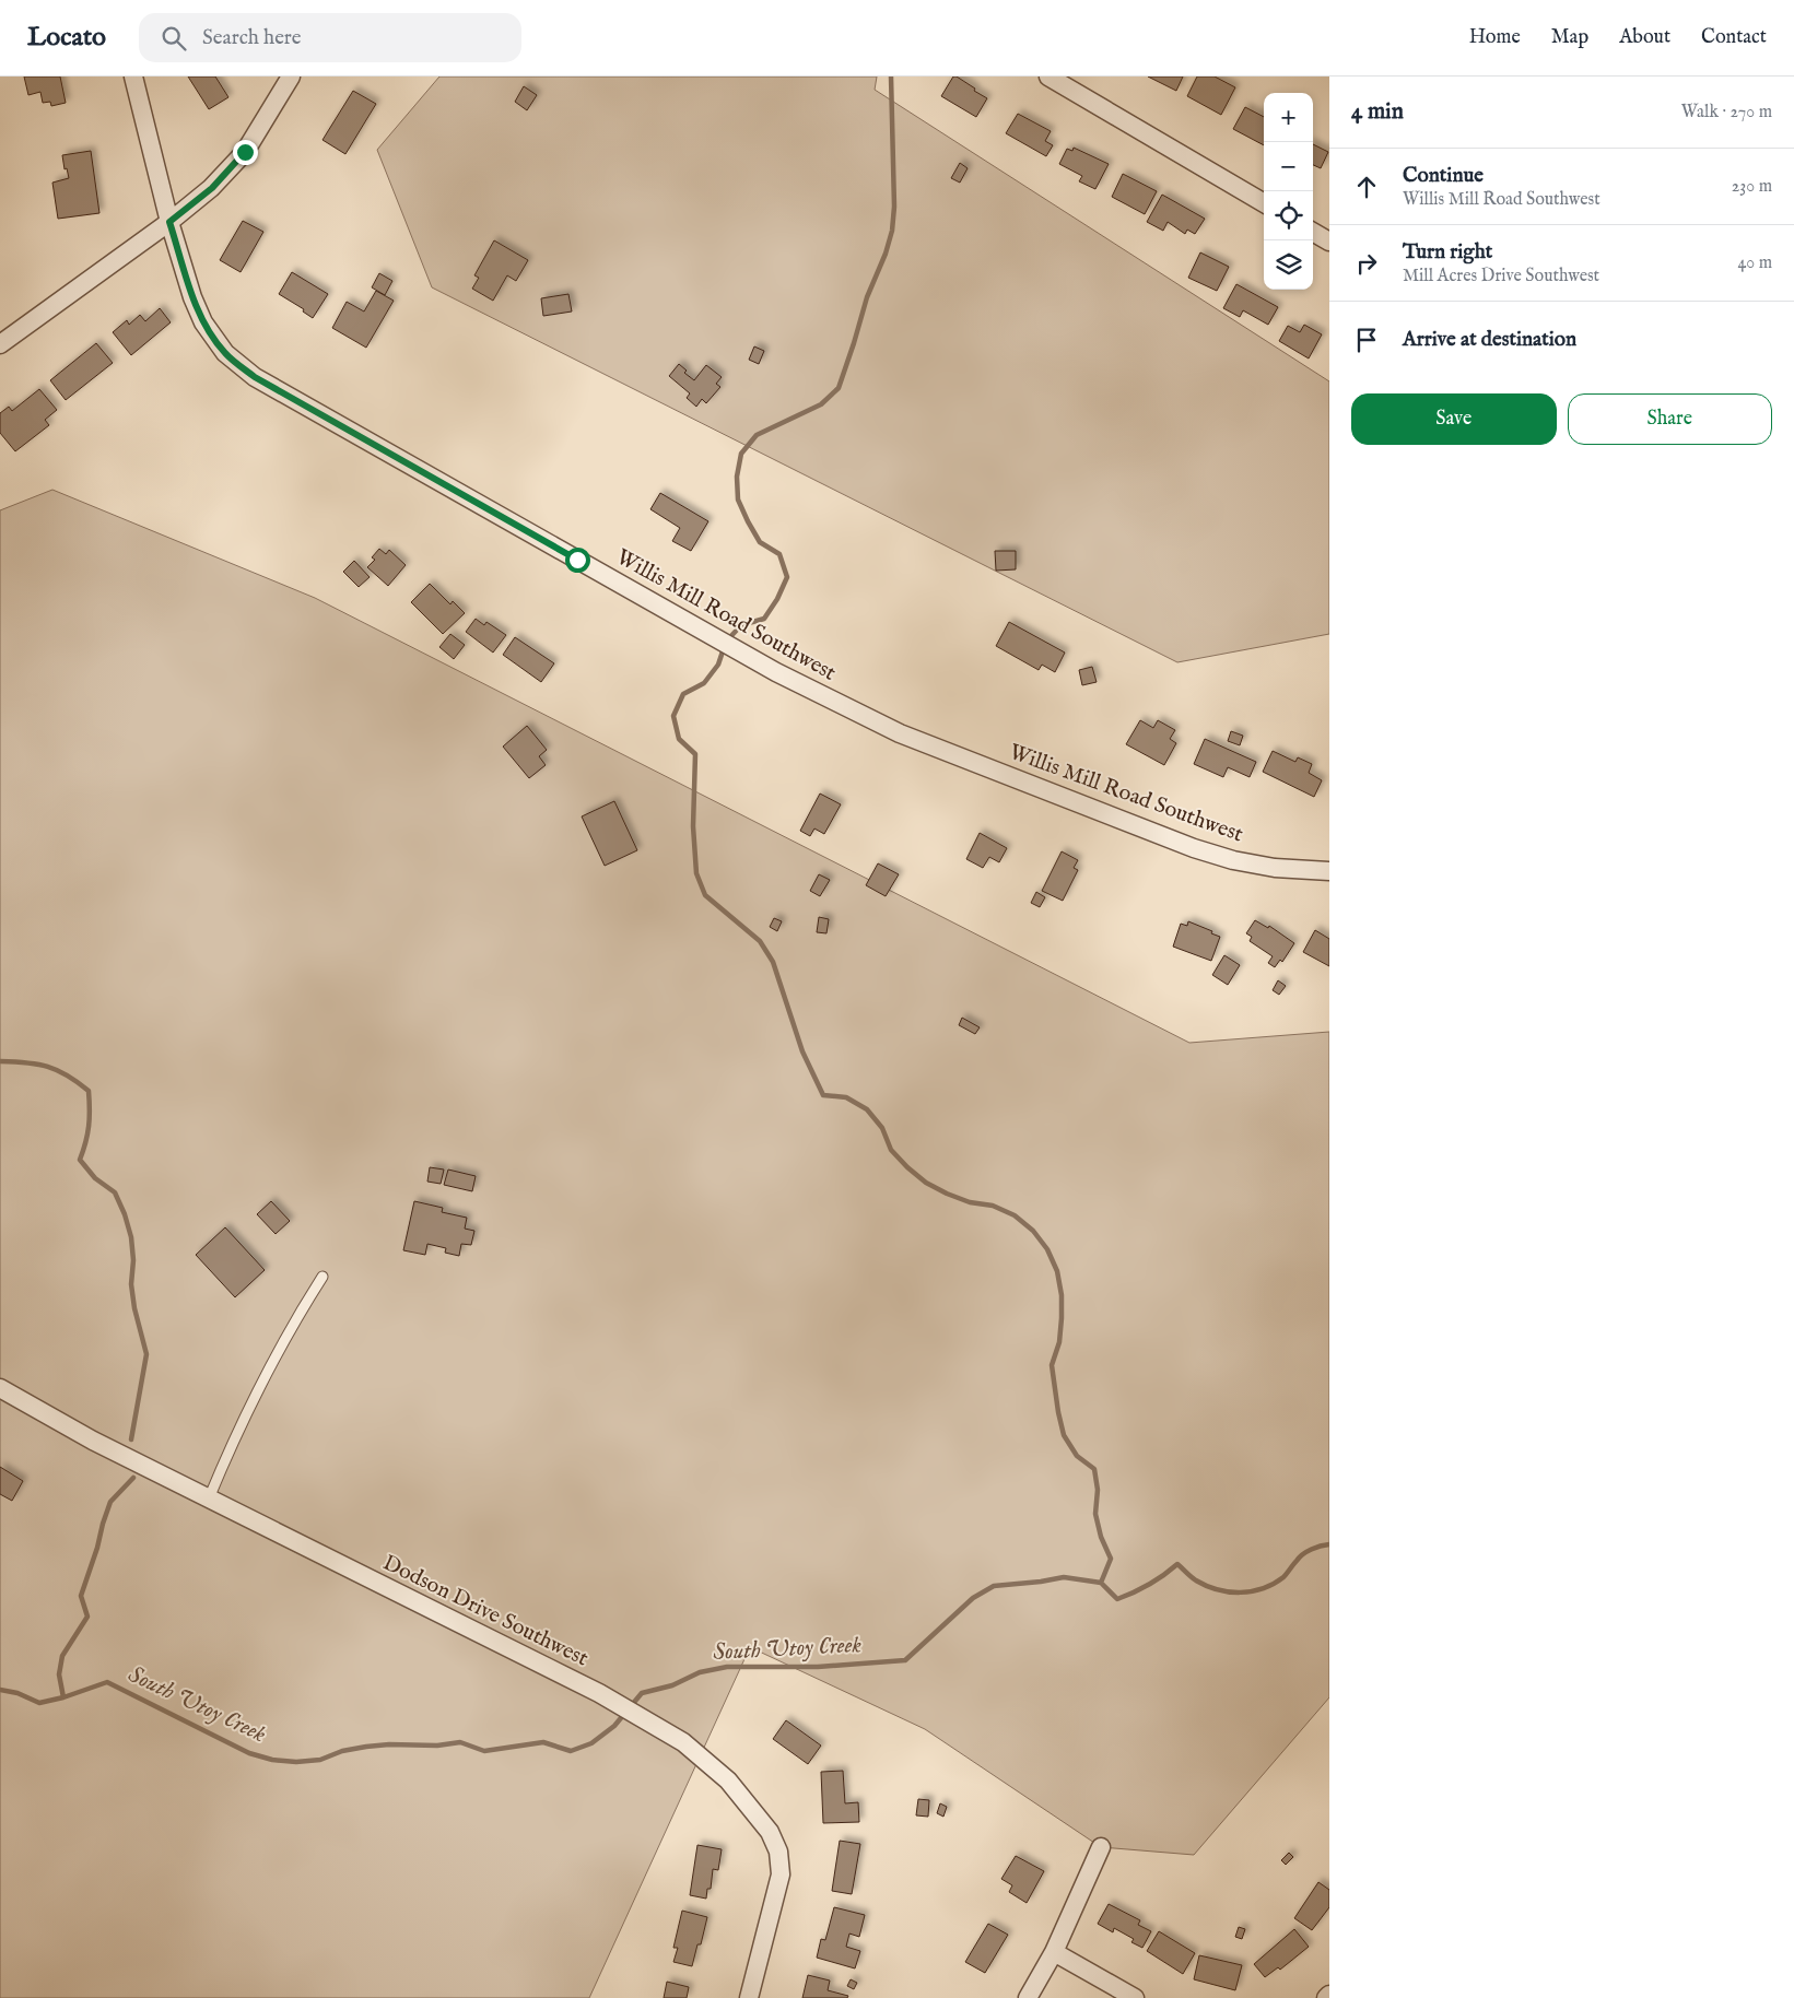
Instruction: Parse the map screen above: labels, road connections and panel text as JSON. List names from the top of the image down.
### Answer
{
  "streets": {
    "street": ["Willis Mill Road Southwest", "Dodson Drive Southwest"]
  },
  "water": ["South Utoy Creek"],
  "page": {
    "header": "Locato",
    "search": "Search here",
    "nav": [
      "Home",
      "Map",
      "About",
      "Contact"
    ],
    "heading": ["4 min", "Walk · 270 m"],
    "map_buttons": ["+", "−"],
    "list": [
      ["Continue", "Willis Mill Road Southwest", "230 m"],
      ["Turn right", "Mill Acres Drive Southwest", "40 m"],
      "Arrive at destination"
    ],
    "buttons": ["Save", "Share"]
  }
}
